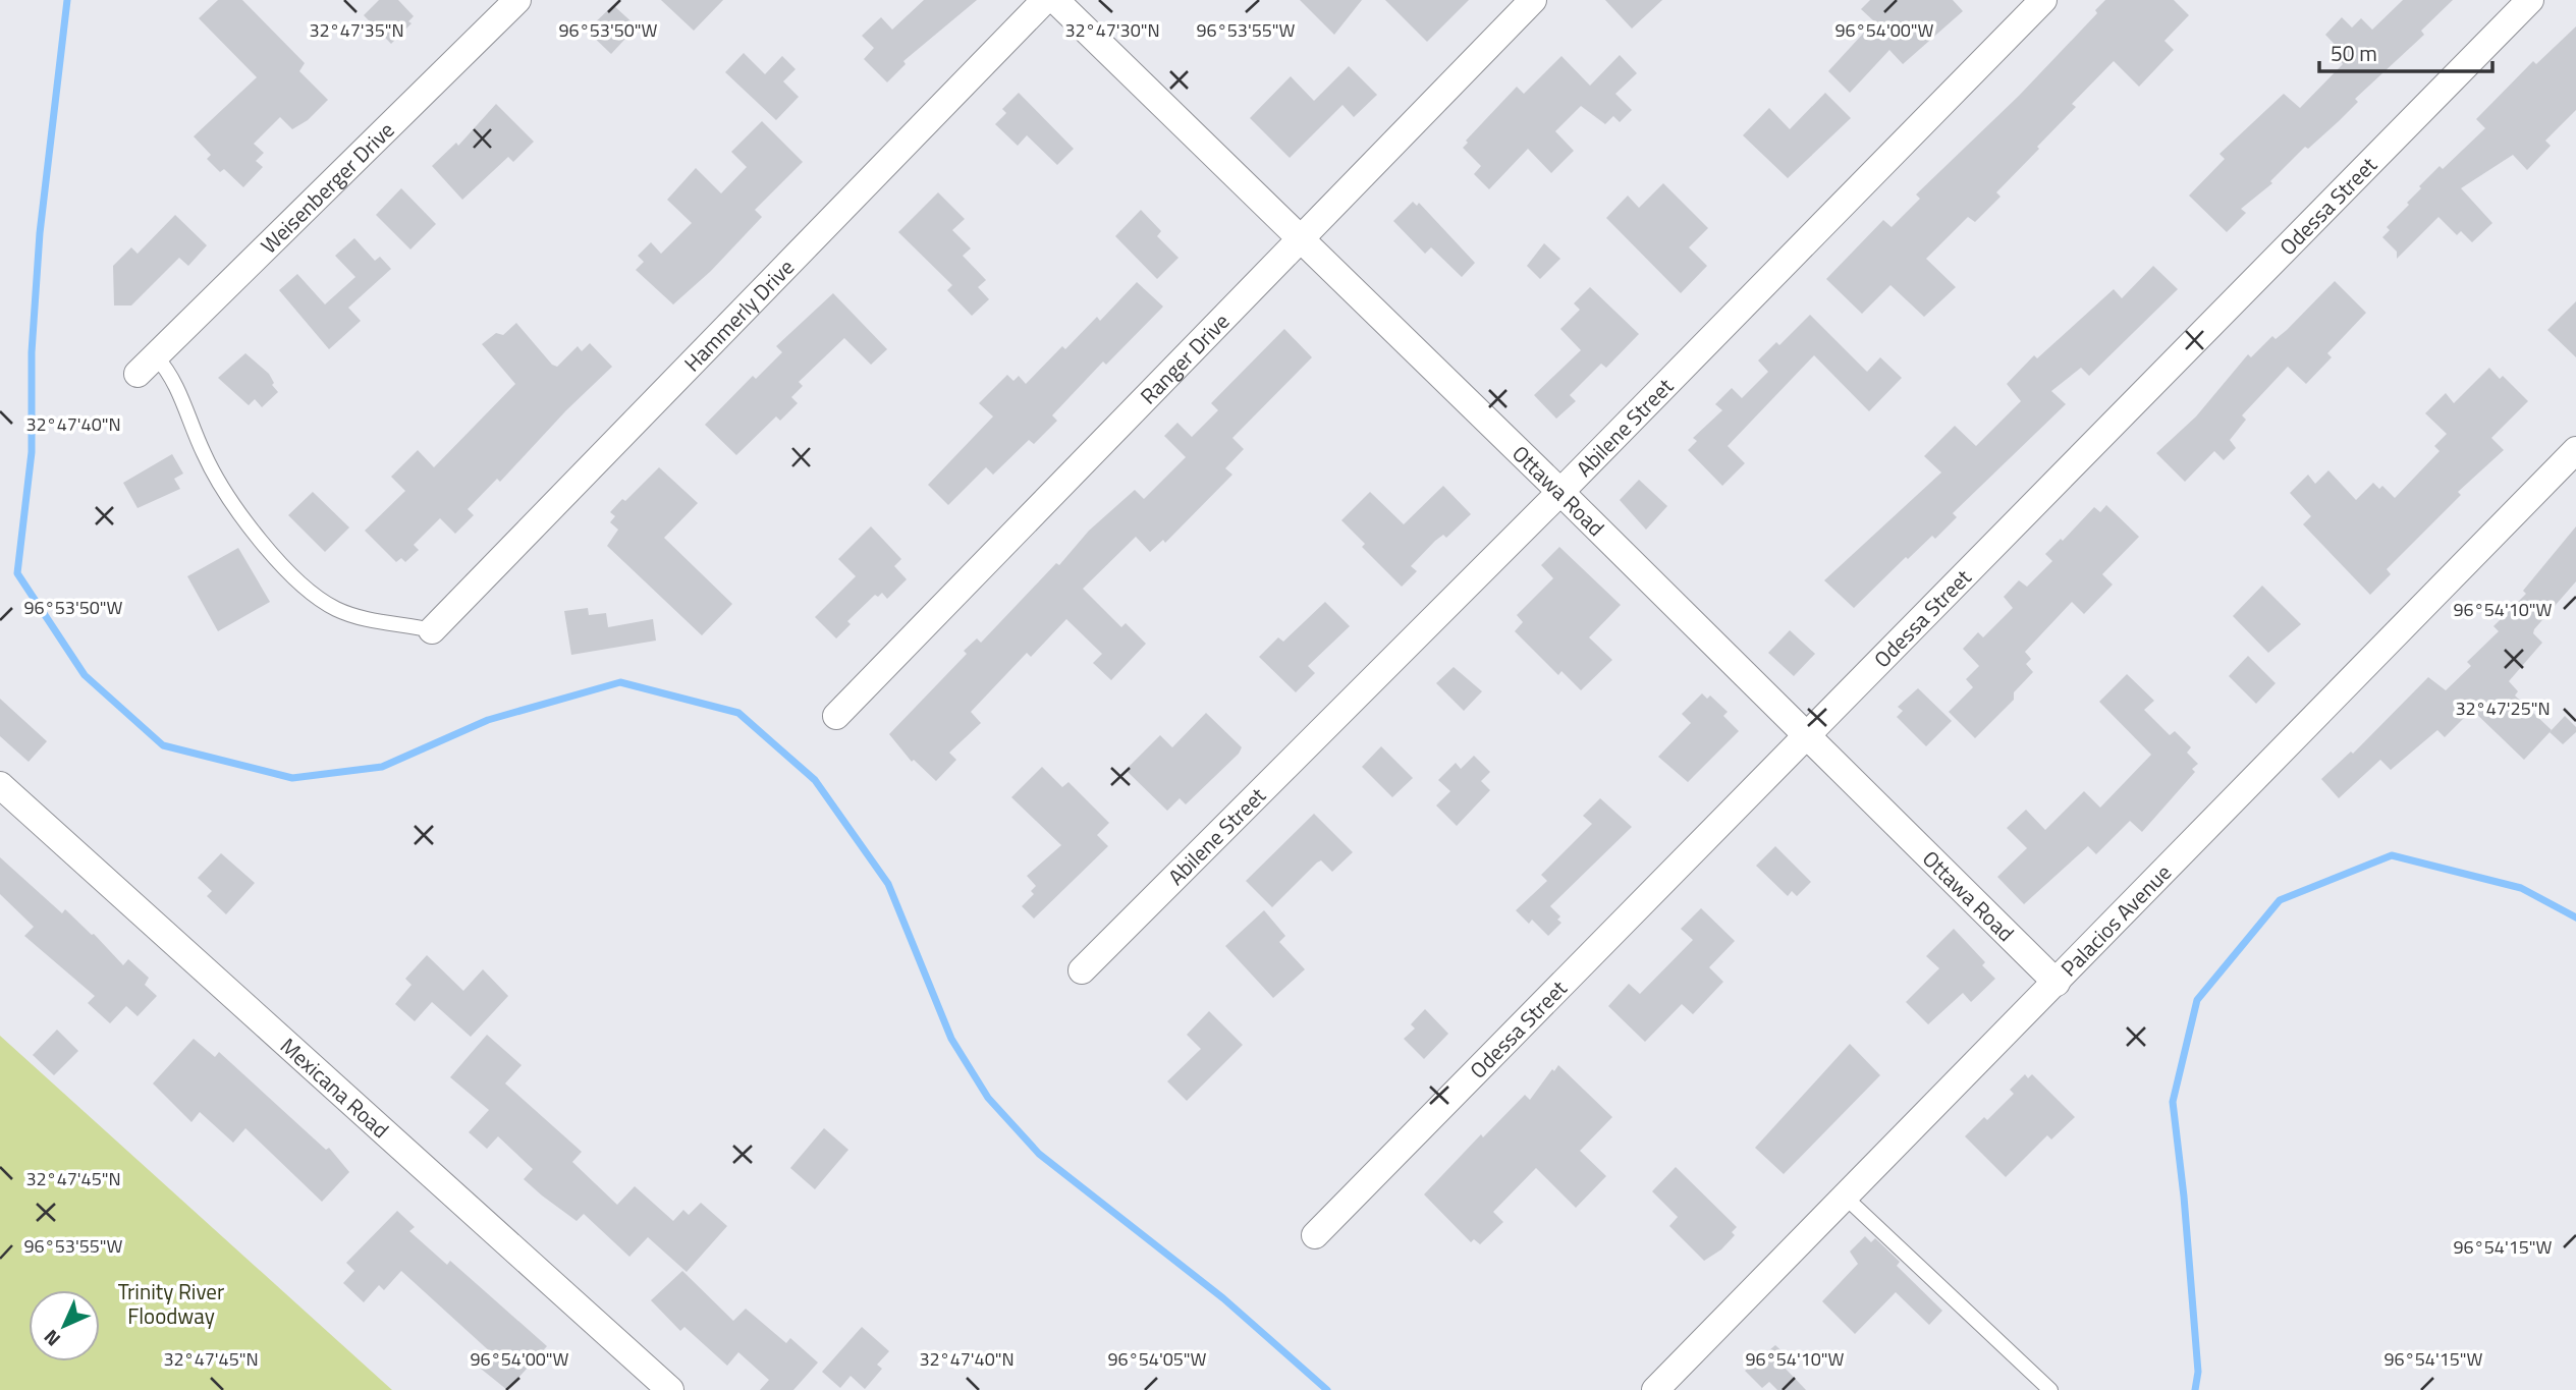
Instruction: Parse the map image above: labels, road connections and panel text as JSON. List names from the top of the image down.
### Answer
{
  "streets": {
    "street": [
      "Weisenberger Drive",
      "Odessa Street",
      "Hammerly Drive",
      "Ranger Drive",
      "Abilene Street",
      "Ottawa Road",
      "Palacios Avenue",
      "Mexicana Road"
    ]
  },
  "crossings": [
    ["Odessa Street", "Ottawa Road"],
    ["Ranger Drive", "Ottawa Road"],
    ["Abilene Street", "Ottawa Road"],
    ["Ottawa Road", "Palacios Avenue"]
  ],
  "parks": ["Trinity River Floodway"],
  "scale_bar": "50 m",
  "north": "bottom left",
  "coordinates": [
    "32°47'35\"N",
    "96°53'50\"W",
    "32°47'30\"N",
    "96°53'55\"W",
    "96°54'00\"W",
    "32°47'40\"N",
    "96°54'10\"W",
    "32°47'25\"N",
    "32°47'45\"N",
    "96°54'15\"W",
    "96°54'05\"W"
  ]
}
